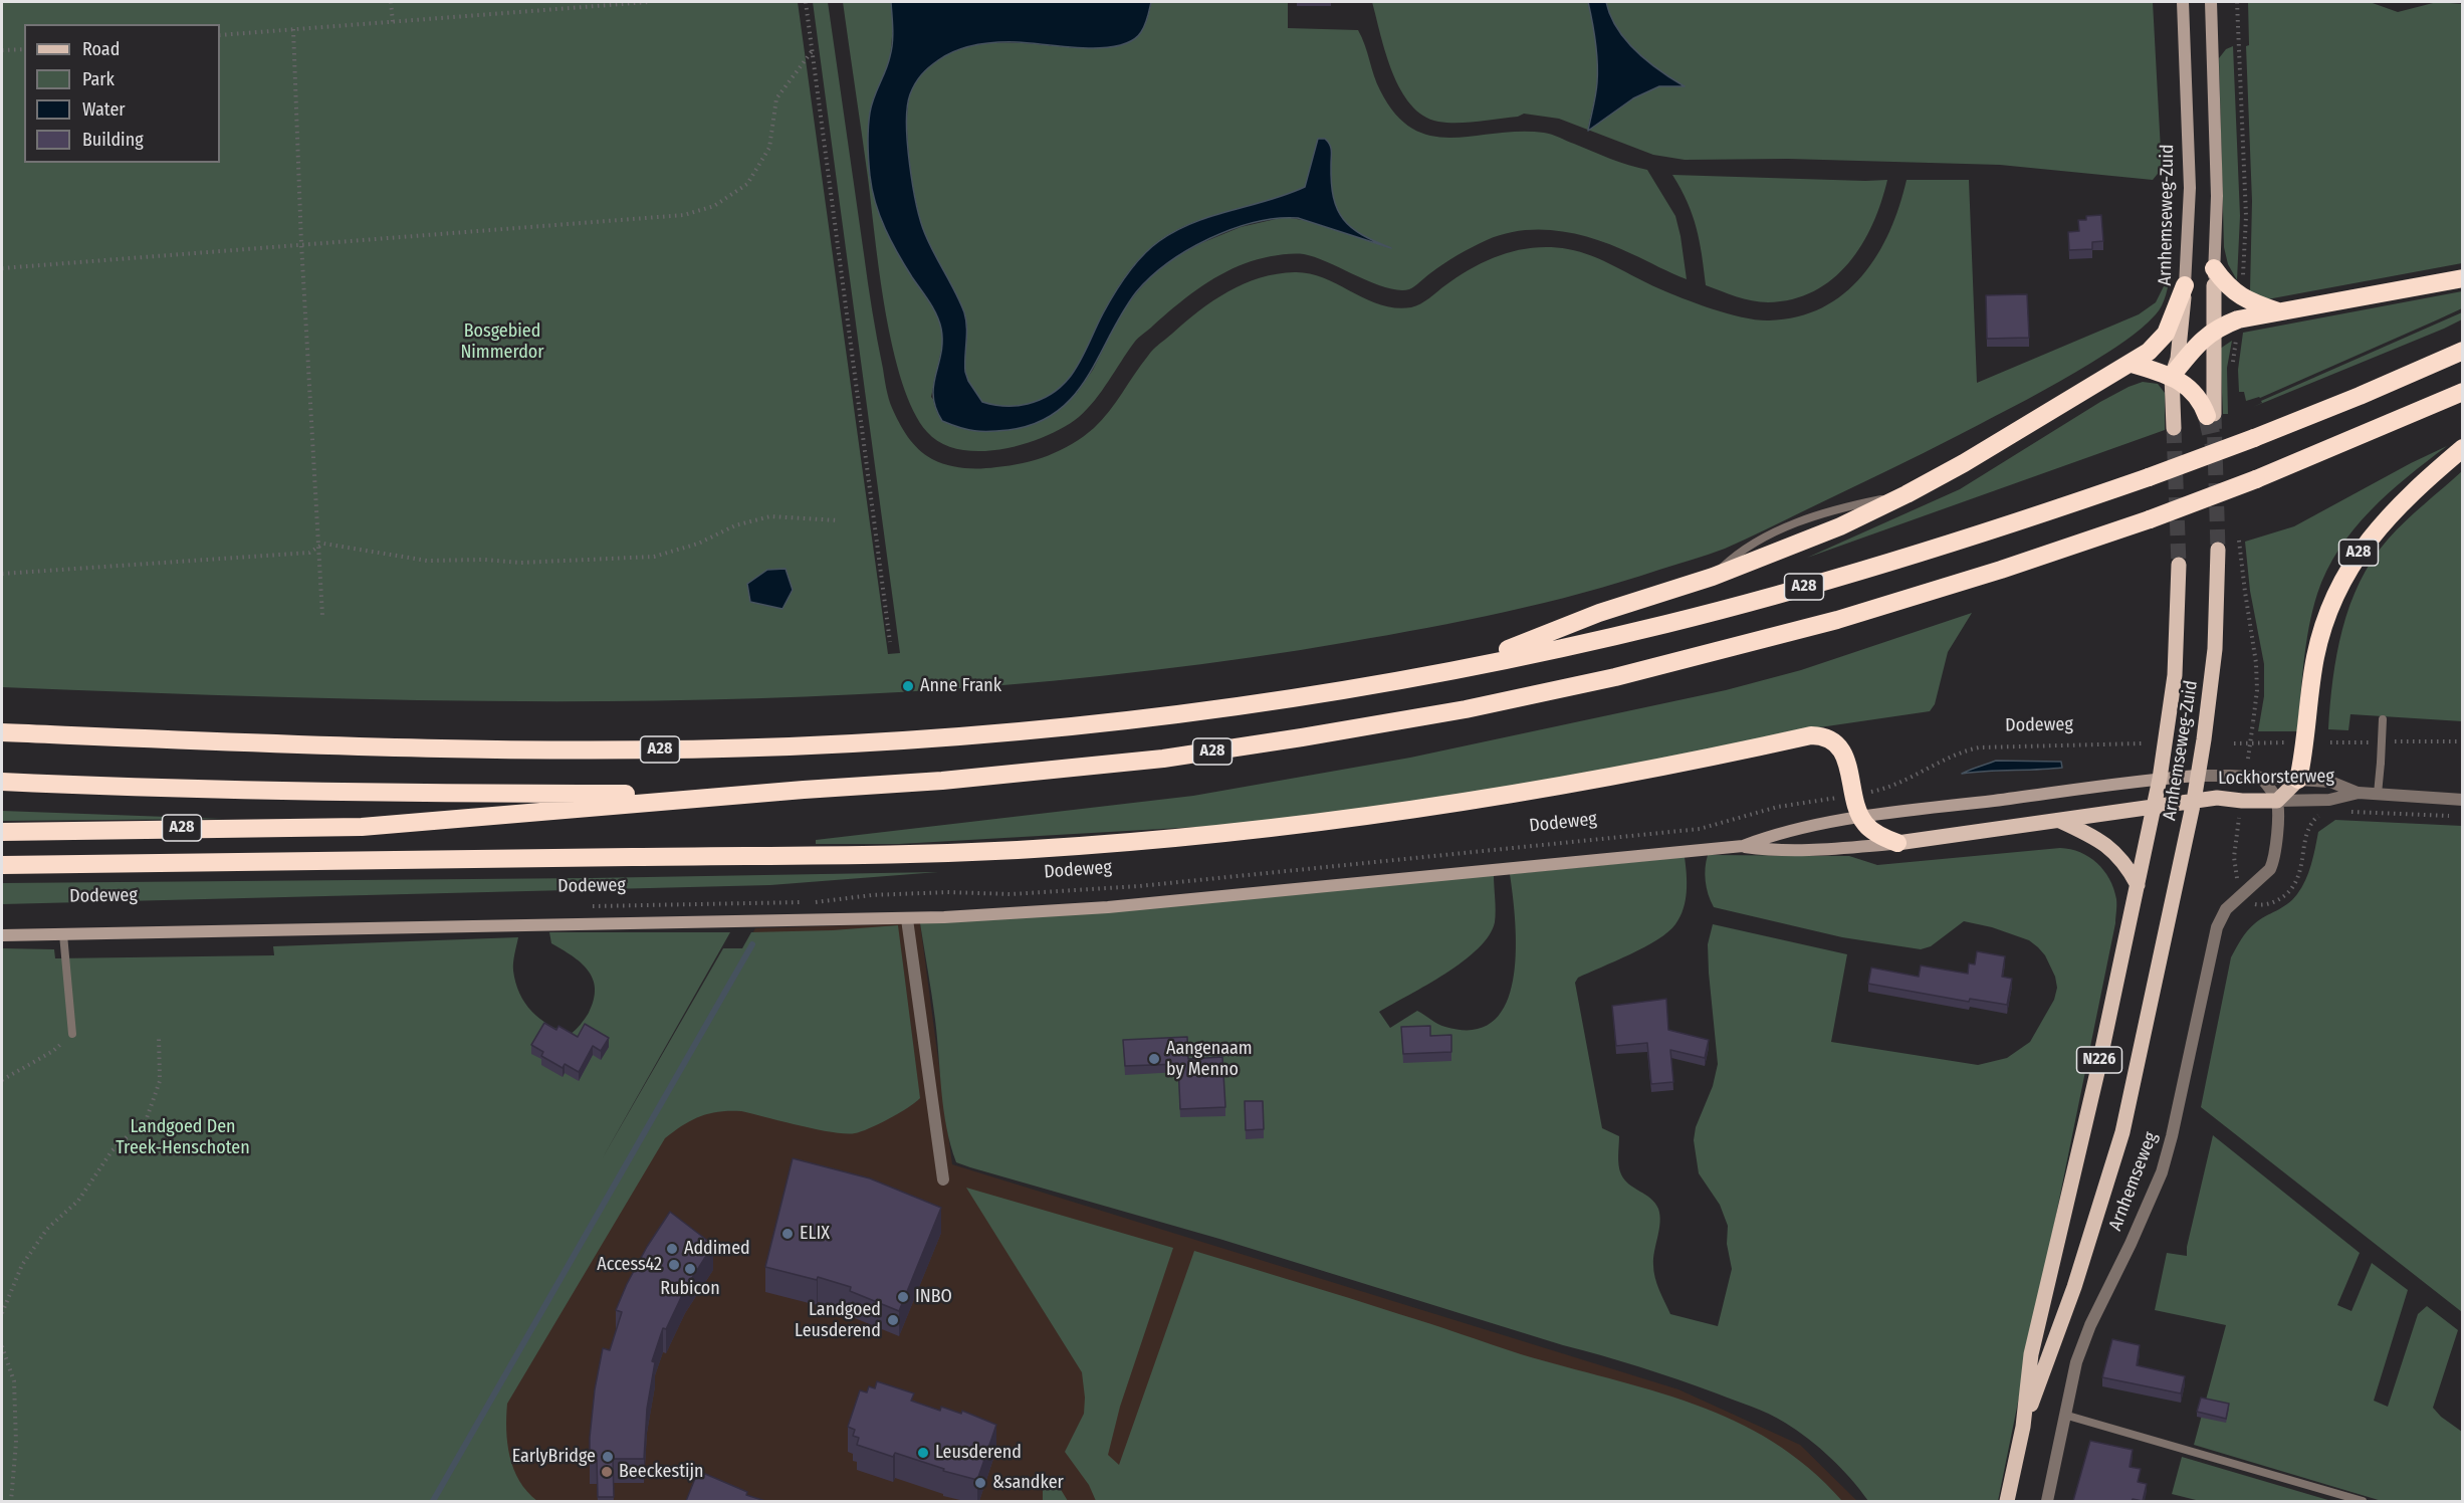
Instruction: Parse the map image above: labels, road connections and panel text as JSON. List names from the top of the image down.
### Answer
{
  "streets": {
    "highway": ["A28"],
    "main road": [
      "Arnhemseweg-Zuid",
      "Dodeweg",
      "Lockhorsterweg",
      "N226",
      "Arnhemseweg"
    ]
  },
  "crossings": [
    ["Arnhemseweg-Zuid", "A28"],
    ["Arnhemseweg-Zuid", "Dodeweg"],
    ["Arnhemseweg-Zuid", "Lockhorsterweg"],
    ["Arnhemseweg-Zuid", "Arnhemseweg"],
    ["A28", "Dodeweg"],
    ["A28", "Lockhorsterweg"],
    ["Dodeweg", "Lockhorsterweg"],
    ["Lockhorsterweg", "Arnhemseweg"]
  ],
  "parks": ["Bosgebied Nimmerdor", "Landgoed Den Treek-Henschoten"],
  "places": [
    "Anne Frank",
    "Aangenaam by Menno",
    "ELIX",
    "Addimed",
    "Access42",
    "Rubicon",
    "INBO",
    "Landgoed Leusderend",
    "Leusderend",
    "EarlyBridge",
    "Beeckestijn",
    "&sandker"
  ],
  "legend": [
    "Road",
    "Park",
    "Water",
    "Building"
  ]
}
